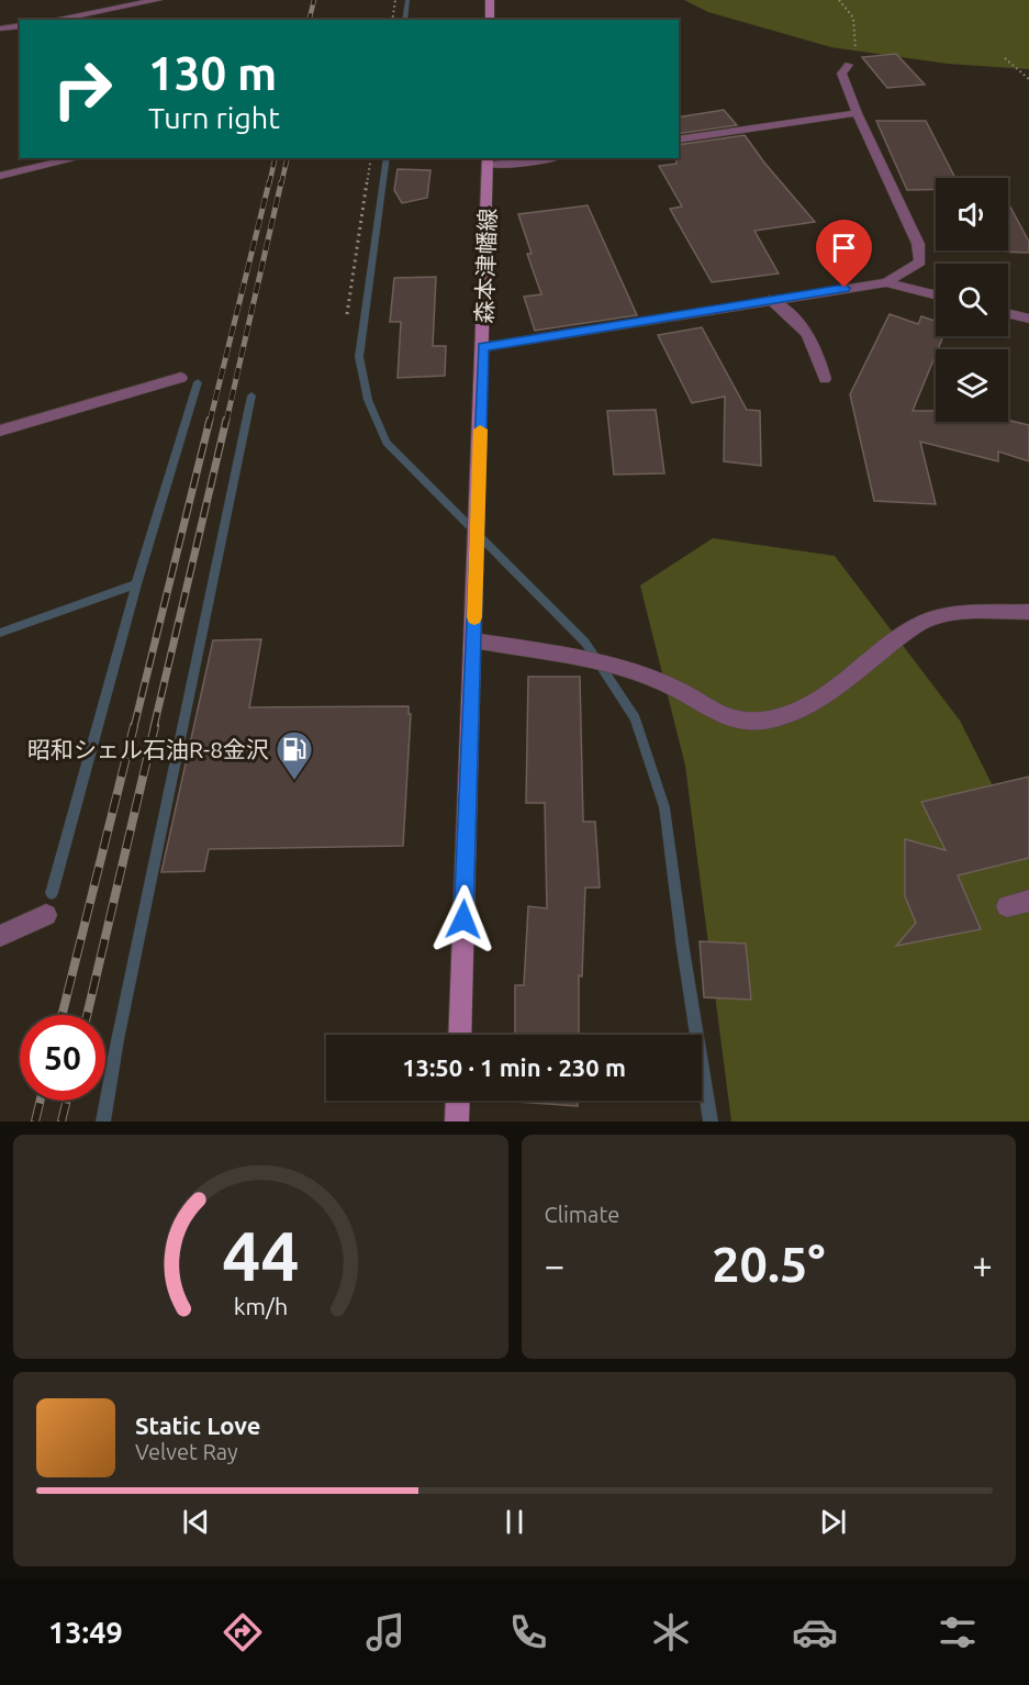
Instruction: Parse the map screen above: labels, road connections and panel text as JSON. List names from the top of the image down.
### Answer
{
  "streets": {
    "main road": ["森本津幡線"]
  },
  "places": {
    "fuel station": ["昭和シェル石油R-8金沢"]
  },
  "page": {
    "turn": ["130 m", "Turn right"],
    "limit": "50",
    "trip": "13:50 · 1 min · 230 m",
    "tile": "Climate",
    "heat": ["−", "20.5°", "+"],
    "song": ["Static Love", "Velvet Ray"],
    "tabs": "13:49",
    "gauge": ["44", "km/h"]
  }
}
